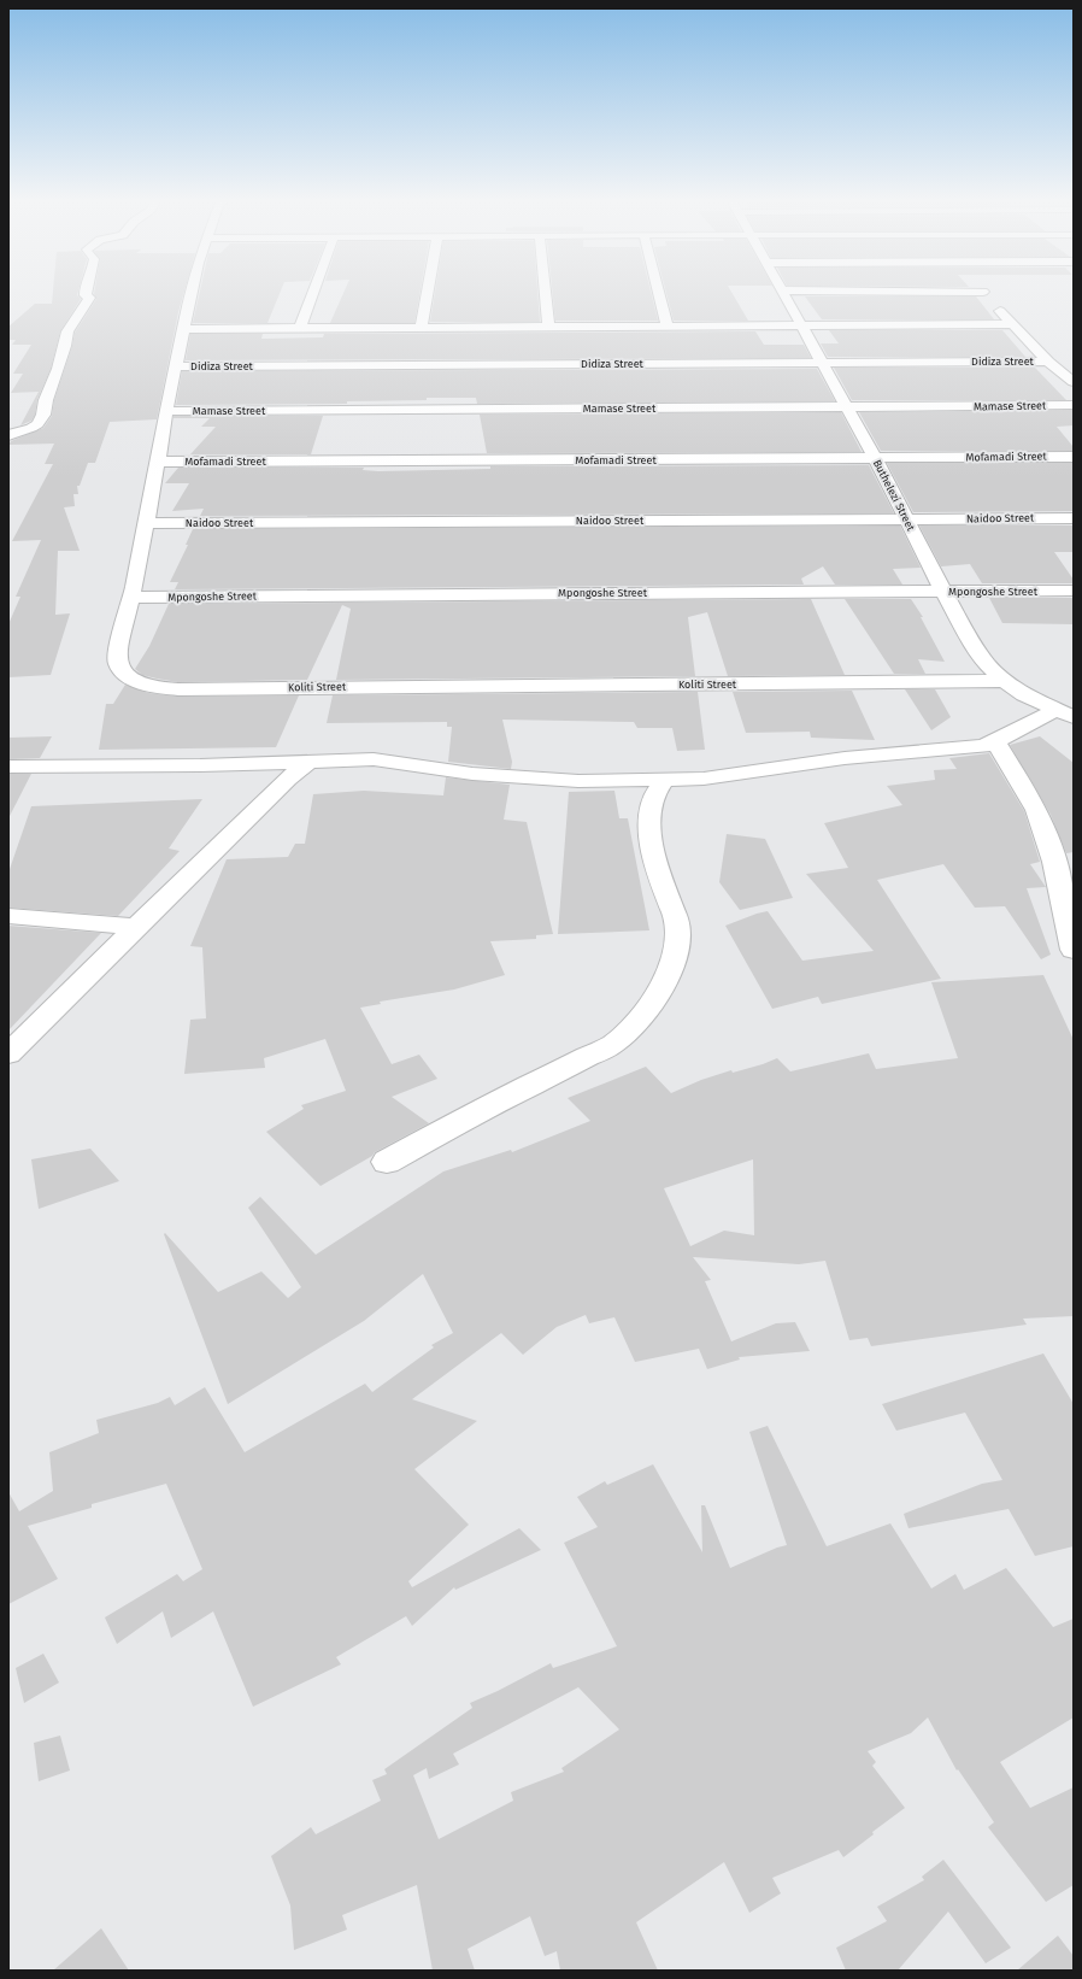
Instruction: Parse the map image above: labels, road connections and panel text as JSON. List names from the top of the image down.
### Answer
{
  "streets": {
    "street": [
      "Didiza Street",
      "Mamase Street",
      "Mofamadi Street",
      "Buthelezi Street",
      "Naidoo Street",
      "Mpongoshe Street",
      "Koliti Street"
    ]
  },
  "crossings": [
    ["Didiza Street", "Buthelezi Street"],
    ["Didiza Street", "Koliti Street"],
    ["Mamase Street", "Buthelezi Street"],
    ["Mamase Street", "Koliti Street"],
    ["Mofamadi Street", "Buthelezi Street"],
    ["Mofamadi Street", "Koliti Street"],
    ["Buthelezi Street", "Naidoo Street"],
    ["Buthelezi Street", "Mpongoshe Street"],
    ["Buthelezi Street", "Koliti Street"],
    ["Naidoo Street", "Koliti Street"],
    ["Mpongoshe Street", "Koliti Street"]
  ]
}
